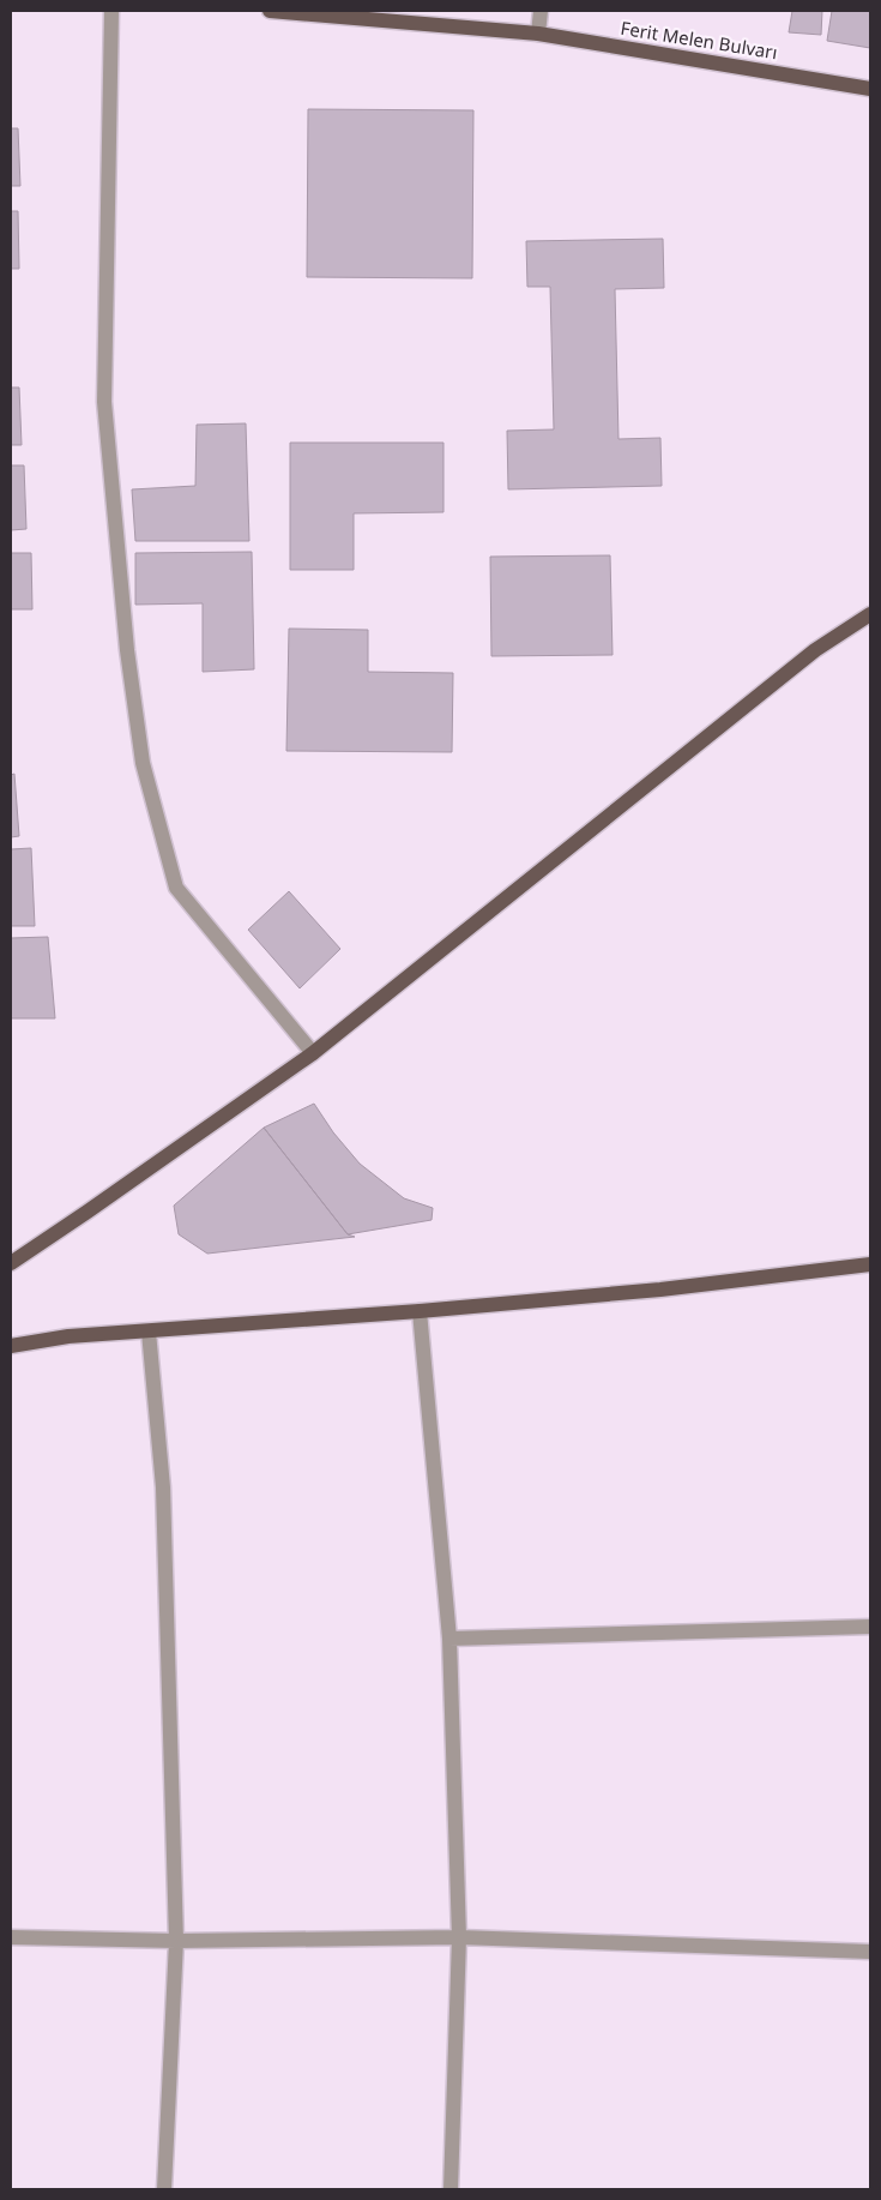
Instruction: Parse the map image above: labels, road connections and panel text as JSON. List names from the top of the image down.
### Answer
{
  "streets": {
    "main road": ["Ferit Melen Bulvarı"]
  }
}
